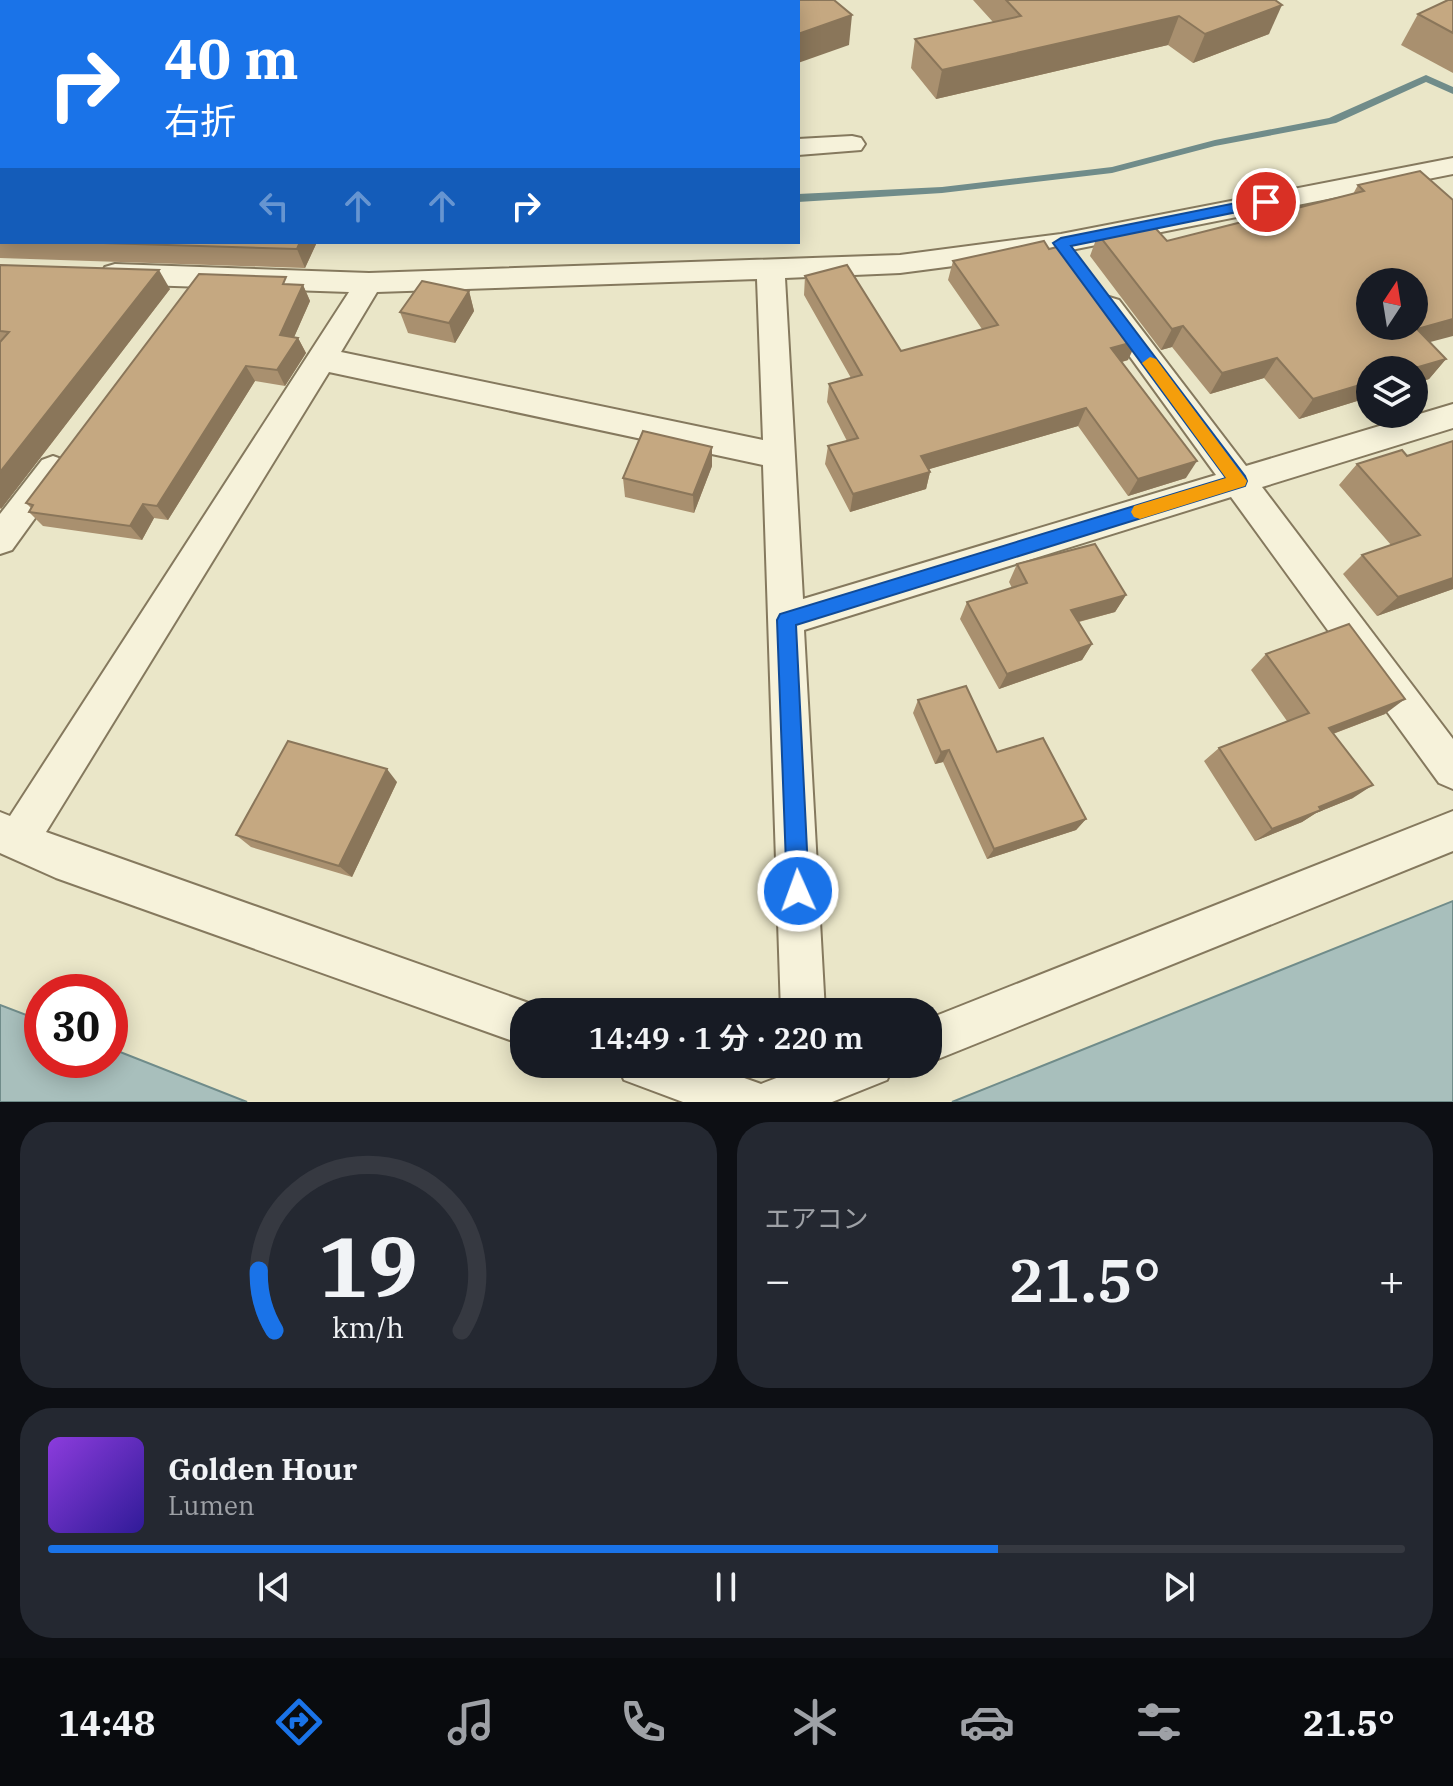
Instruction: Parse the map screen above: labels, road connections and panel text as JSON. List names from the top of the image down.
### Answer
{
  "north": "top",
  "page": {
    "turn": ["40 m", "右折"],
    "limit": "30",
    "trip": "14:49 · 1 分 · 220 m",
    "tile": "エアコン",
    "heat": ["−", "21.5°", "+"],
    "song": ["Golden Hour", "Lumen"],
    "tabs": ["14:48", "21.5°"],
    "gauge": ["19", "km/h"]
  }
}
